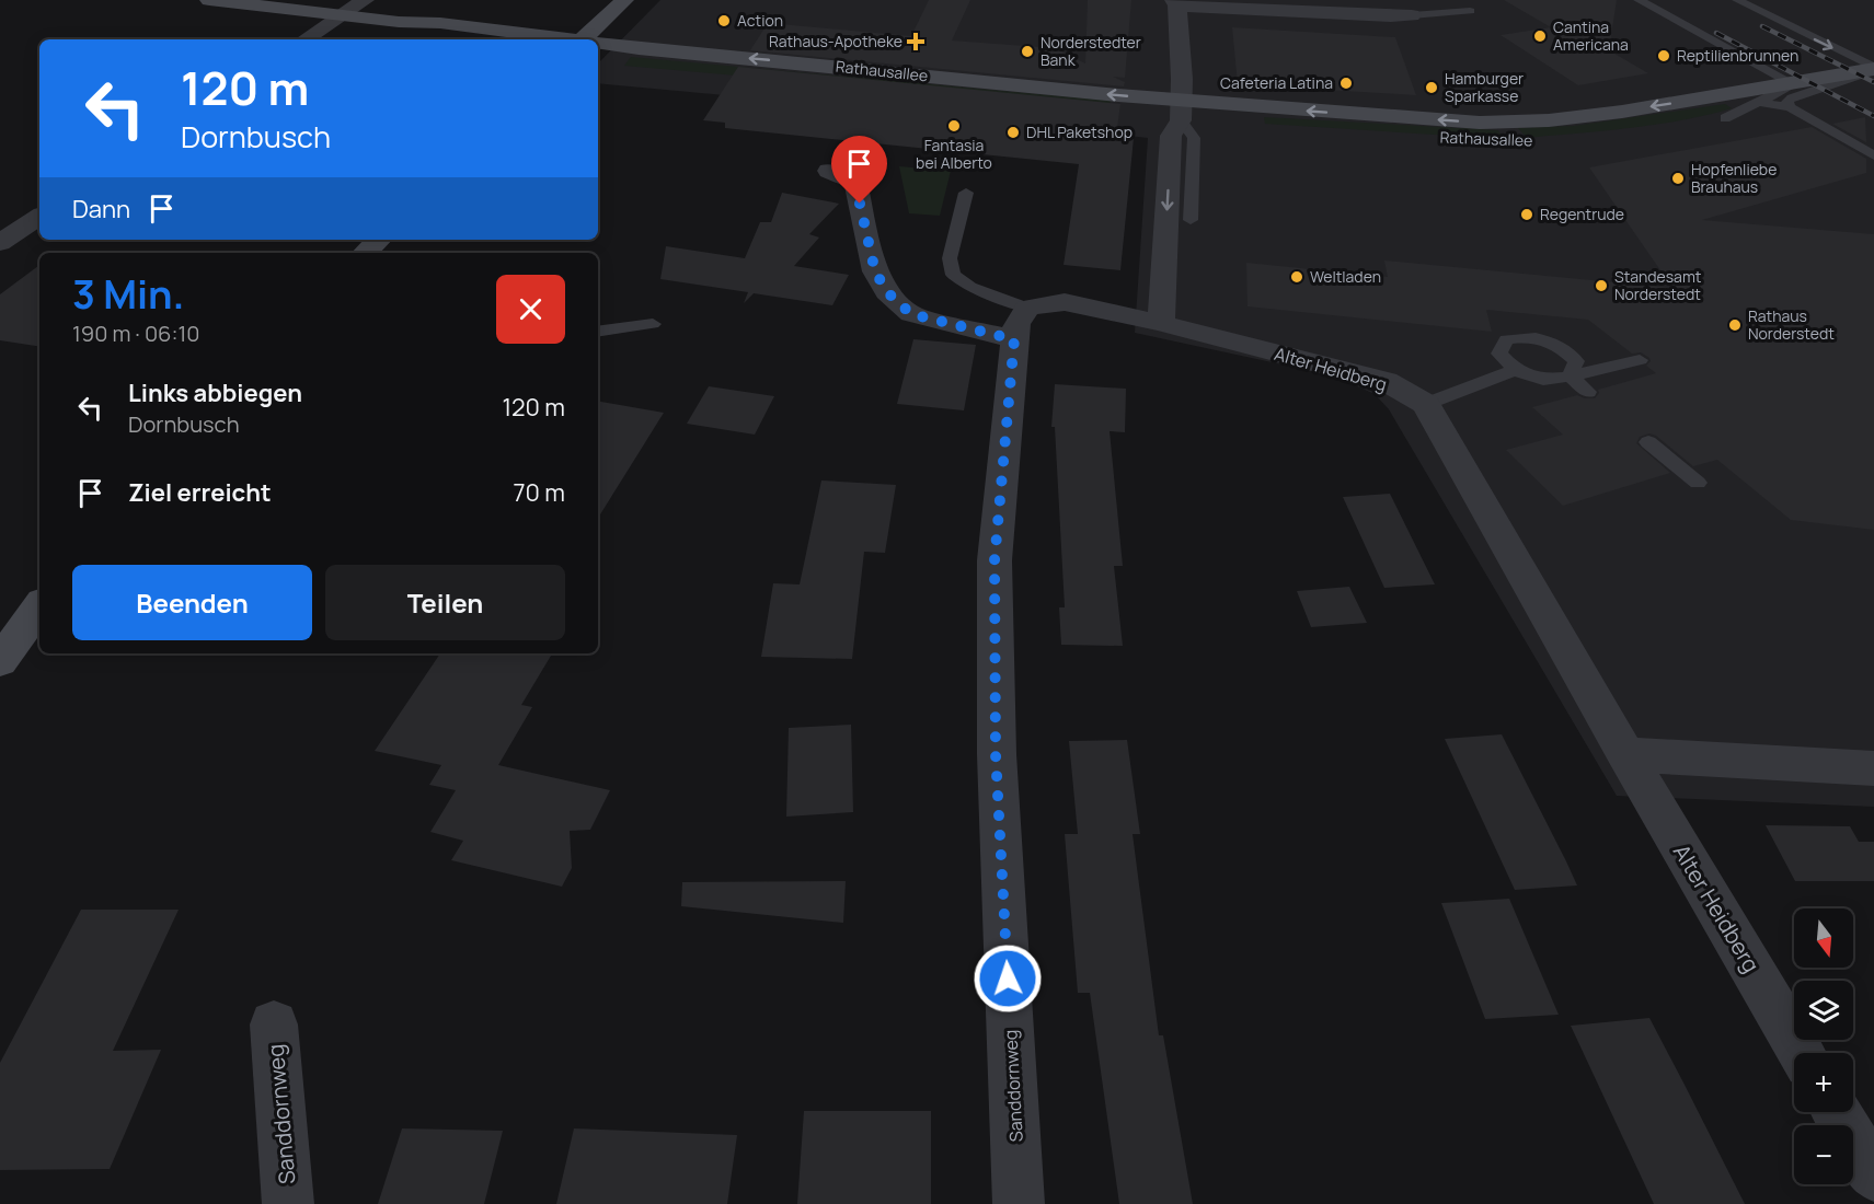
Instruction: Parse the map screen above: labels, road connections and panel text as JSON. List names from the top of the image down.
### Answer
{
  "streets": {
    "main road": ["Rathausallee"],
    "street": ["Alter Heidberg", "Sanddornweg"]
  },
  "crossings": [
    ["Alter Heidberg", "Sanddornweg"]
  ],
  "places": {
    "other": [
      "Action",
      "Cantina Americana",
      "Norderstedter Bank",
      "Reptilienbrunnen",
      "Cafeteria Latina",
      "Hamburger Sparkasse",
      "Fantasia bei Alberto",
      "DHL Paketshop",
      "Hopfenliebe Brauhaus",
      "Regentrude",
      "Weltladen",
      "Standesamt Norderstedt",
      "Rathaus Norderstedt"
    ],
    "health": ["Rathaus-Apotheke"]
  },
  "north": "bottom",
  "page": {
    "turn": ["120 m", "Dornbusch"],
    "then": "Dann",
    "heading": ["3 Min.", "190 m · 06:10"],
    "list": [
      {
        "name": "Links abbiegen",
        "note": "Dornbusch",
        "value": "120 m"
      },
      {
        "name": "Ziel erreicht",
        "value": "70 m"
      }
    ],
    "buttons": ["Beenden", "Teilen"],
    "map_buttons": ["+", "−"]
  }
}
